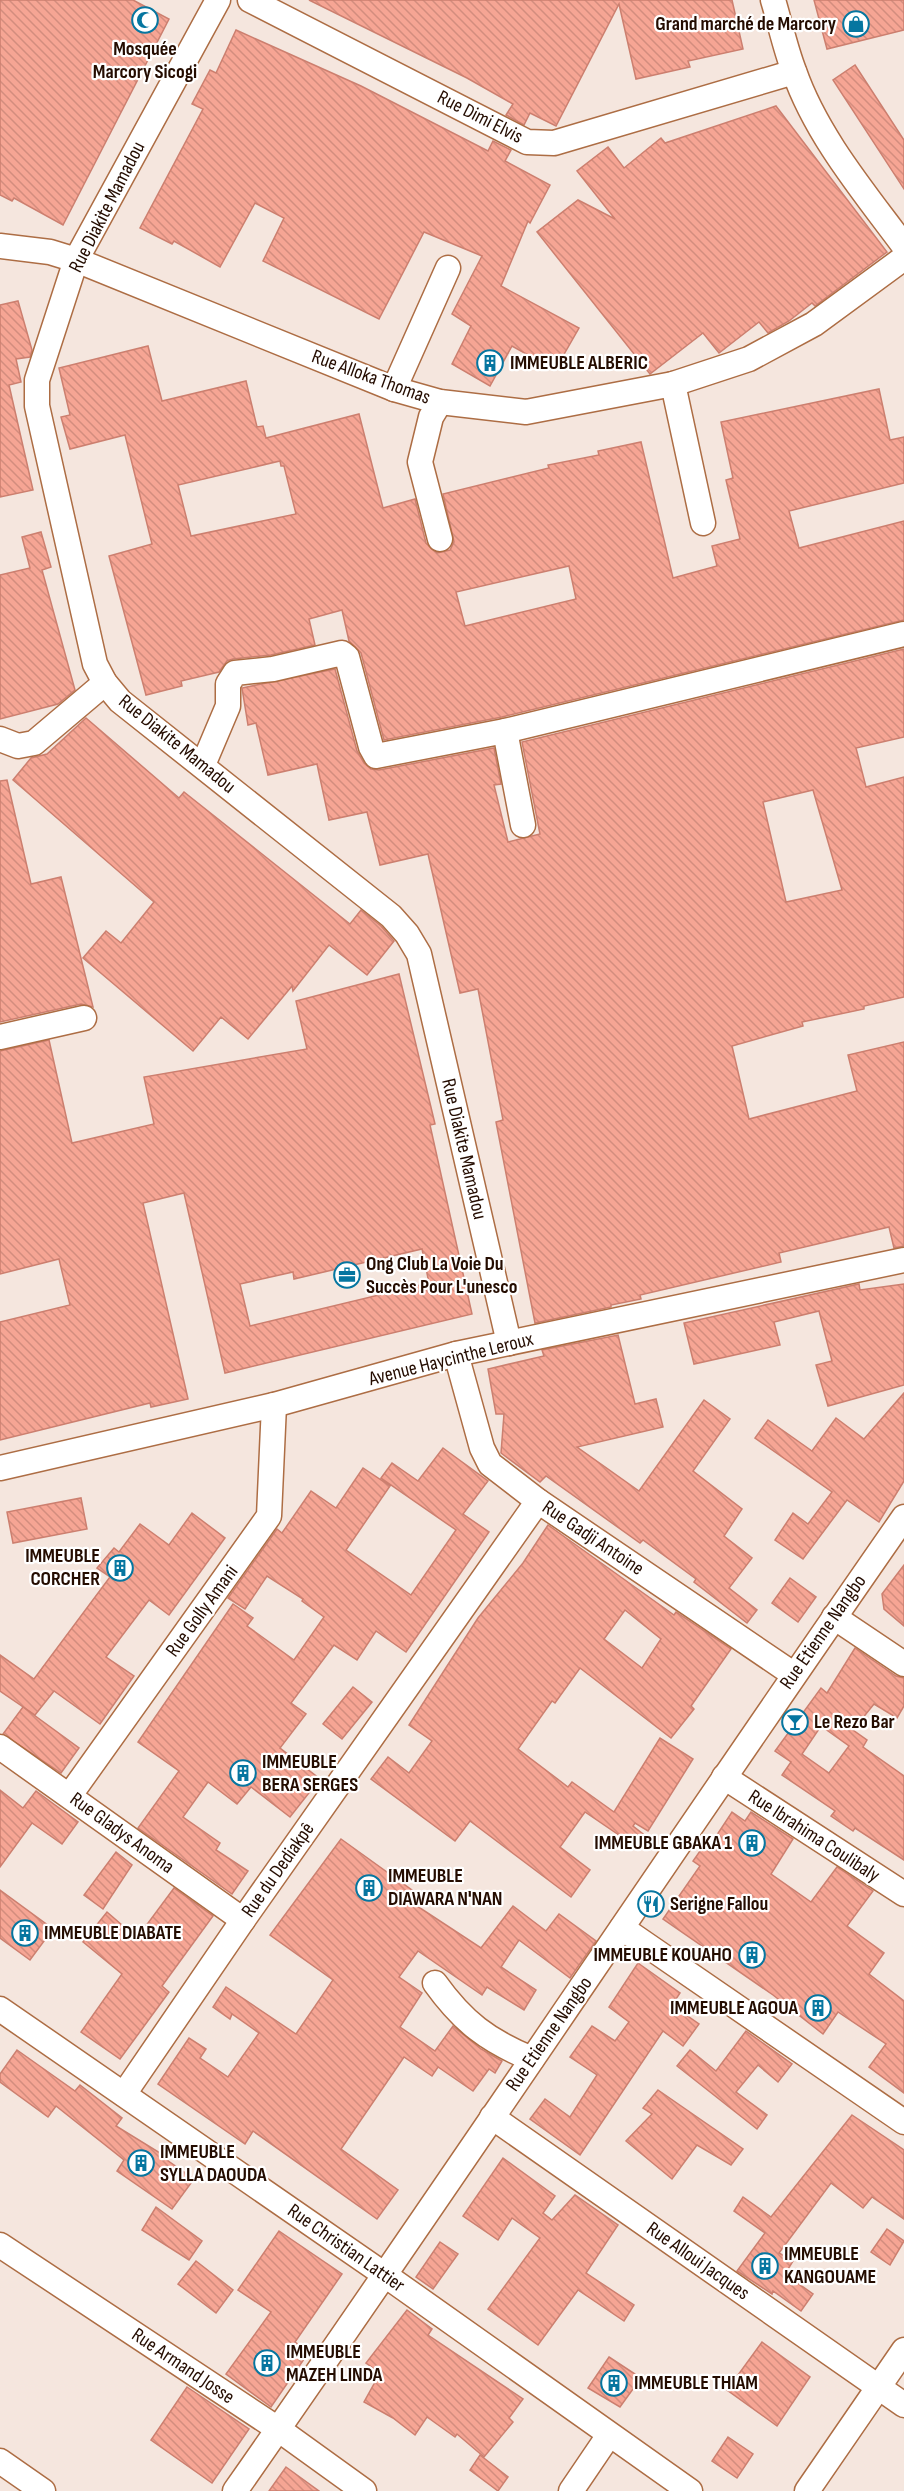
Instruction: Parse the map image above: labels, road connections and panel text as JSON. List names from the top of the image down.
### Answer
{
  "streets": {
    "street": [
      "Rue Dimi Elvis",
      "Rue Diakite Mamadou",
      "Rue Alloka Thomas",
      "Avenue Haycinthe Leroux",
      "Rue Gadji Antoine",
      "Rue Golly Amani",
      "Rue Etienne Nangbo",
      "Rue Gladys Anoma",
      "Rue Ibrahima Coulibaly",
      "Rue du Dediakpê",
      "Rue Christian Lattier",
      "Rue Alloui Jacques",
      "Rue Armand Josse"
    ]
  },
  "crossings": [
    ["Rue Diakite Mamadou", "Rue Alloka Thomas"],
    ["Rue Diakite Mamadou", "Avenue Haycinthe Leroux"],
    ["Avenue Haycinthe Leroux", "Rue Gadji Antoine"],
    ["Avenue Haycinthe Leroux", "Rue Golly Amani"],
    ["Rue Gadji Antoine", "Rue Etienne Nangbo"],
    ["Rue Gadji Antoine", "Rue du Dediakpê"],
    ["Rue Golly Amani", "Rue Gladys Anoma"],
    ["Rue Etienne Nangbo", "Rue Ibrahima Coulibaly"],
    ["Rue Etienne Nangbo", "Rue Christian Lattier"],
    ["Rue Etienne Nangbo", "Rue Alloui Jacques"],
    ["Rue Etienne Nangbo", "Rue Armand Josse"],
    ["Rue Gladys Anoma", "Rue du Dediakpê"],
    ["Rue du Dediakpê", "Rue Christian Lattier"]
  ],
  "places": {
    "mosque": ["Mosquée Marcory Sicogi"],
    "shop": ["Grand marché de Marcory"],
    "building": [
      "IMMEUBLE ALBERIC",
      "IMMEUBLE CORCHER",
      "IMMEUBLE BERA SERGES",
      "IMMEUBLE GBAKA 1",
      "IMMEUBLE DIAWARA N'NAN",
      "IMMEUBLE DIABATE",
      "IMMEUBLE KOUAHO",
      "IMMEUBLE AGOUA",
      "IMMEUBLE SYLLA DAOUDA",
      "IMMEUBLE KANGOUAME",
      "IMMEUBLE MAZEH LINDA",
      "IMMEUBLE THIAM"
    ],
    "office": ["Ong Club La Voie Du Succès Pour L'unesco"],
    "bar": ["Le Rezo Bar"],
    "restaurant": ["Serigne Fallou"]
  }
}
